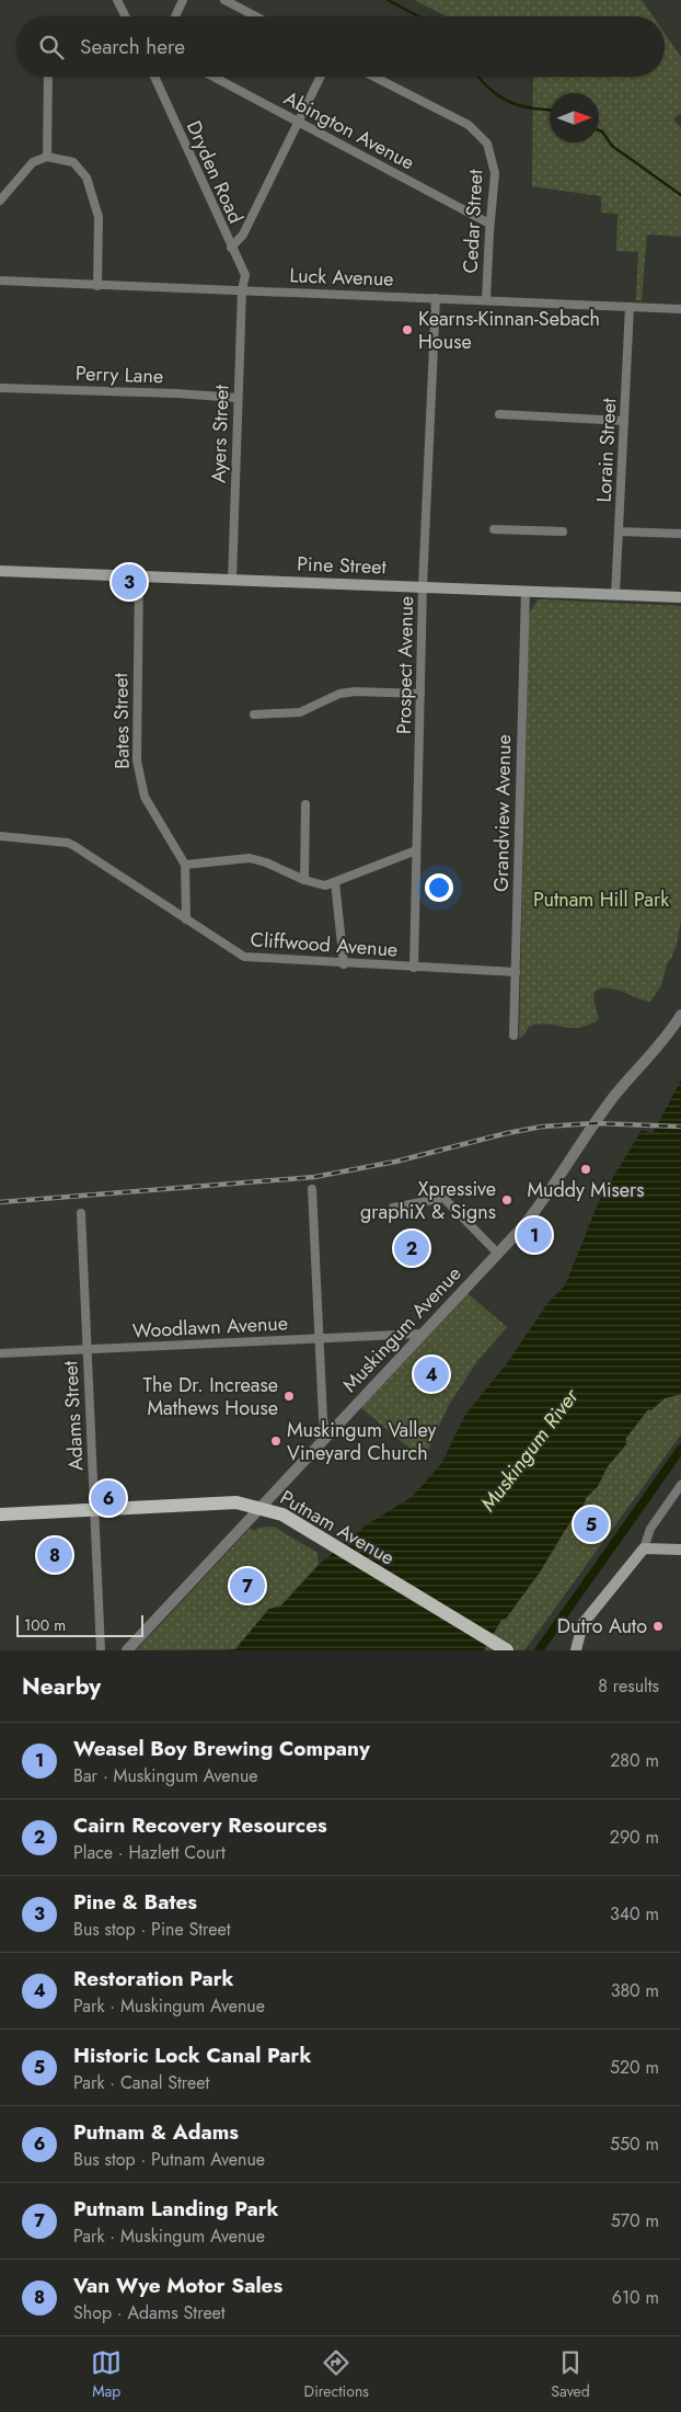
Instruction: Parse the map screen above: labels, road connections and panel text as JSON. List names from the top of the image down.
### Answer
{
  "streets": {
    "main road": ["Pine Street", "Putnam Avenue"],
    "street": [
      "Abington Avenue",
      "Dryden Road",
      "Cedar Street",
      "Luck Avenue",
      "Perry Lane",
      "Ayers Street",
      "Lorain Street",
      "Prospect Avenue",
      "Bates Street",
      "Grandview Avenue",
      "Cliffwood Avenue",
      "Woodlawn Avenue",
      "Muskingum Avenue",
      "Adams Street"
    ]
  },
  "crossings": [
    ["Abington Avenue", "Cedar Street"],
    ["Dryden Road", "Luck Avenue"],
    ["Dryden Road", "Ayers Street"],
    ["Cedar Street", "Luck Avenue"],
    ["Luck Avenue", "Ayers Street"],
    ["Luck Avenue", "Lorain Street"],
    ["Luck Avenue", "Prospect Avenue"],
    ["Perry Lane", "Ayers Street"],
    ["Ayers Street", "Pine Street"],
    ["Lorain Street", "Pine Street"],
    ["Pine Street", "Prospect Avenue"],
    ["Pine Street", "Bates Street"],
    ["Pine Street", "Grandview Avenue"],
    ["Prospect Avenue", "Cliffwood Avenue"],
    ["Bates Street", "Cliffwood Avenue"],
    ["Grandview Avenue", "Cliffwood Avenue"],
    ["Woodlawn Avenue", "Muskingum Avenue"],
    ["Woodlawn Avenue", "Adams Street"],
    ["Muskingum Avenue", "Putnam Avenue"],
    ["Adams Street", "Putnam Avenue"]
  ],
  "water": ["Muskingum River"],
  "parks": ["Putnam Hill Park"],
  "places": [
    "Kearns-Kinnan-Sebach House",
    "Muddy Misers",
    "Xpressive graphiX & Signs",
    "The Dr. Increase Mathews House",
    "Muskingum Valley Vineyard Church",
    "Dutro Auto"
  ],
  "scale_bar": "100 m",
  "north": "right",
  "page": {
    "search": "Search here",
    "pins": [
      "3",
      "1",
      "2",
      "4",
      "6",
      "5",
      "8",
      "7"
    ],
    "scale": "100 m",
    "heading": ["Nearby", "8 results"],
    "list": [
      {
        "mark": "1",
        "name": "Weasel Boy Brewing Company",
        "note": "Bar · Muskingum Avenue",
        "value": "280 m"
      },
      {
        "mark": "2",
        "name": "Cairn Recovery Resources",
        "note": "Place · Hazlett Court",
        "value": "290 m"
      },
      {
        "mark": "3",
        "name": "Pine & Bates",
        "note": "Bus stop · Pine Street",
        "value": "340 m"
      },
      {
        "mark": "4",
        "name": "Restoration Park",
        "note": "Park · Muskingum Avenue",
        "value": "380 m"
      },
      {
        "mark": "5",
        "name": "Historic Lock Canal Park",
        "note": "Park · Canal Street",
        "value": "520 m"
      },
      {
        "mark": "6",
        "name": "Putnam & Adams",
        "note": "Bus stop · Putnam Avenue",
        "value": "550 m"
      },
      {
        "mark": "7",
        "name": "Putnam Landing Park",
        "note": "Park · Muskingum Avenue",
        "value": "570 m"
      },
      {
        "mark": "8",
        "name": "Van Wye Motor Sales",
        "note": "Shop · Adams Street",
        "value": "610 m"
      }
    ],
    "nav": ["Map", "Directions", "Saved"]
  }
}
